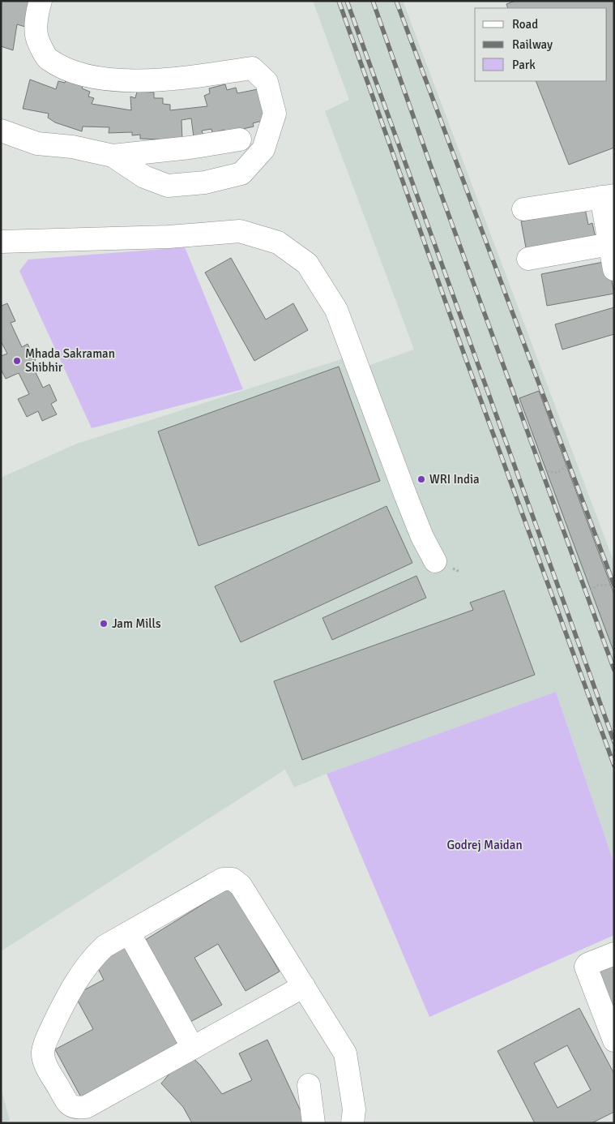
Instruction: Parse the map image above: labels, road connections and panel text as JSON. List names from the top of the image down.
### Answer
{
  "parks": ["Godrej Maidan"],
  "places": ["Mhada Sakraman Shibhir", "WRI India", "Jam Mills"],
  "legend": ["Road", "Railway", "Park"]
}
